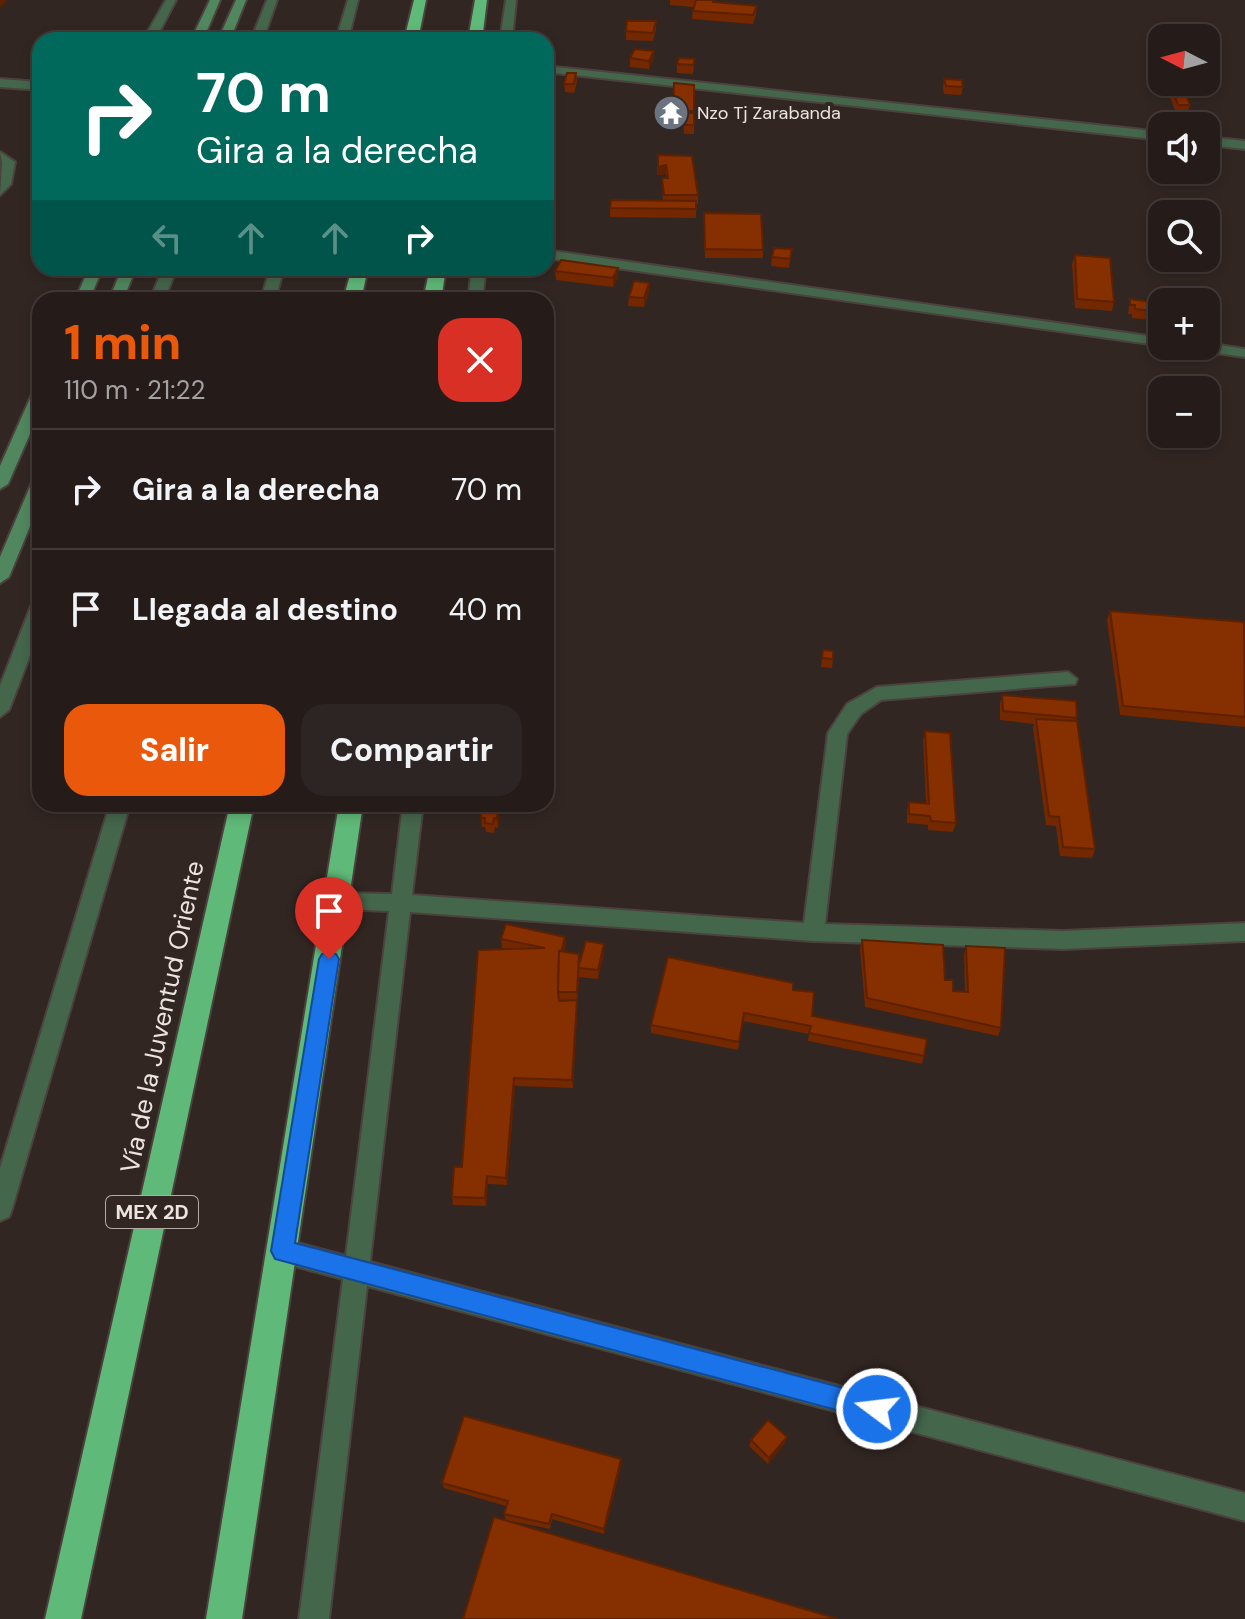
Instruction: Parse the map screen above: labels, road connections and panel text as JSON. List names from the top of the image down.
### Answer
{
  "streets": {
    "highway": ["Vía de la Juventud Oriente", "MEX 2D"]
  },
  "places": {
    "temple": ["Nzo Tj Zarabanda"]
  },
  "north": "left",
  "page": {
    "map_buttons": ["+", "−"],
    "turn": ["70 m", "Gira a la derecha"],
    "heading": ["1 min", "110 m · 21:22"],
    "list": [
      {
        "name": "Gira a la derecha",
        "value": "70 m"
      },
      {
        "name": "Llegada al destino",
        "value": "40 m"
      }
    ],
    "buttons": ["Salir", "Compartir"]
  }
}
